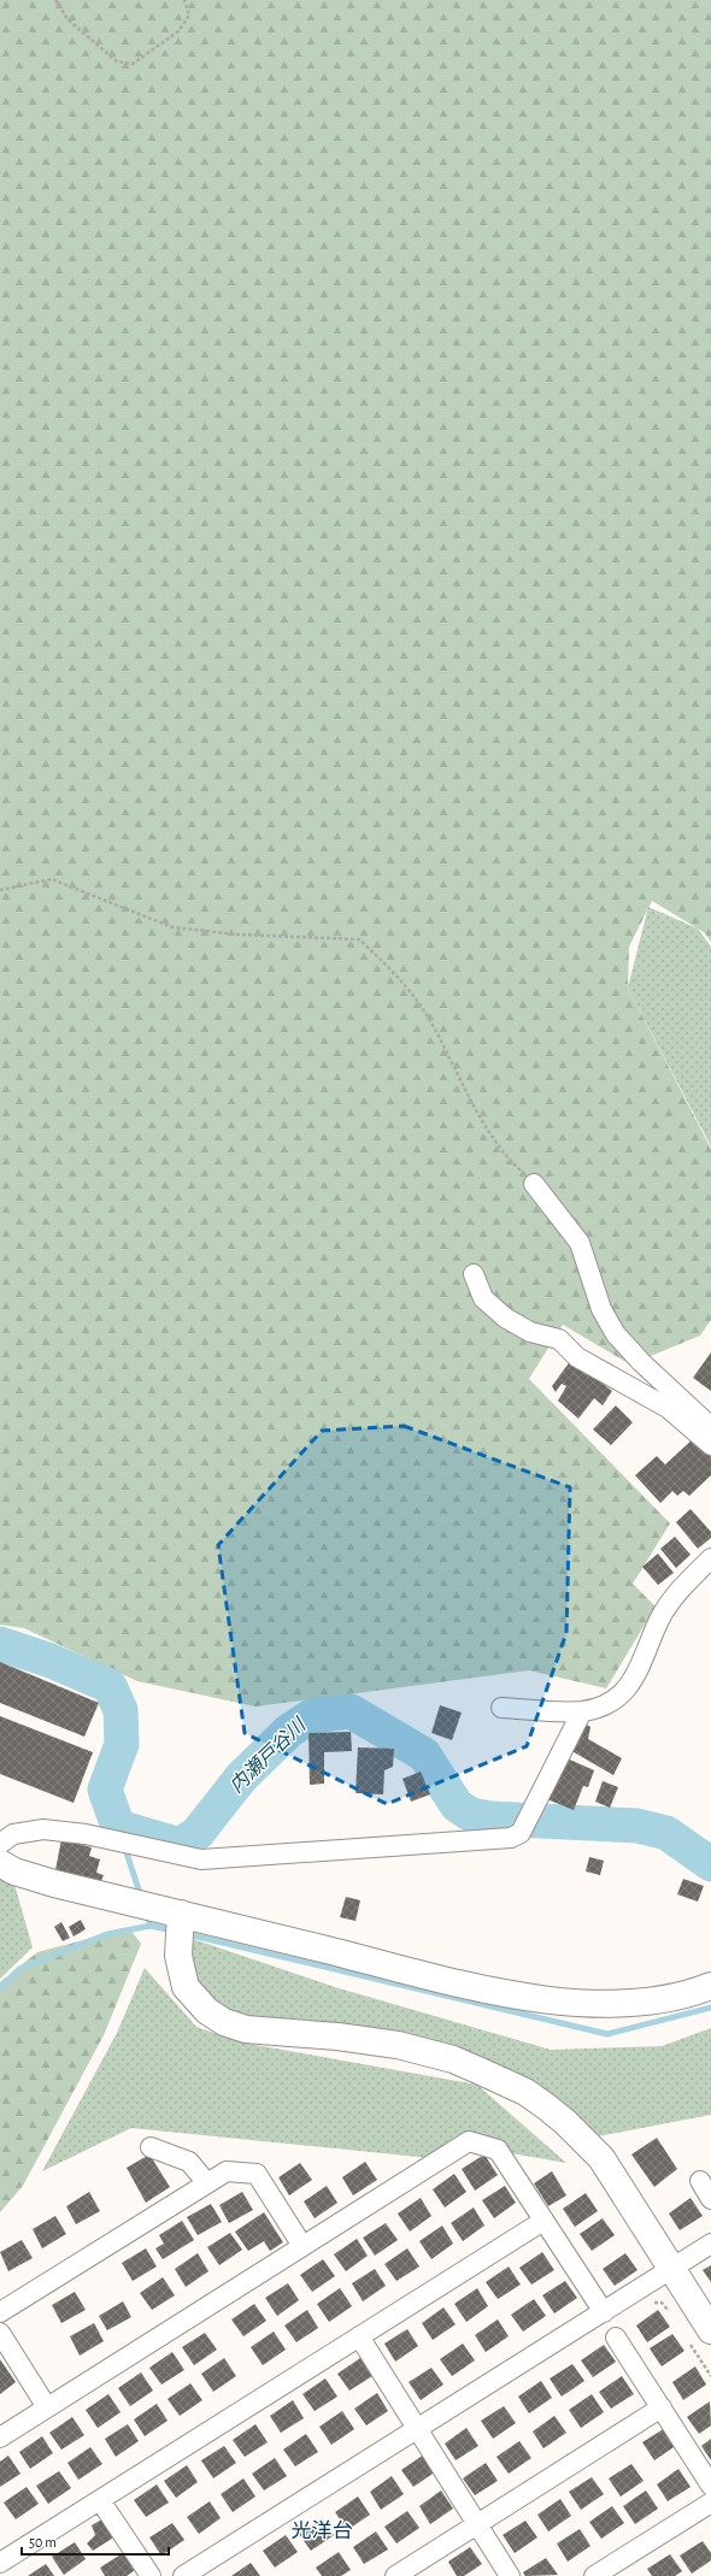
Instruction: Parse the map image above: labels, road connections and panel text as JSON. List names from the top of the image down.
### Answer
{
  "districts": ["光洋台"],
  "water": ["内瀬戸谷川"],
  "scale_bar": "50 m"
}
